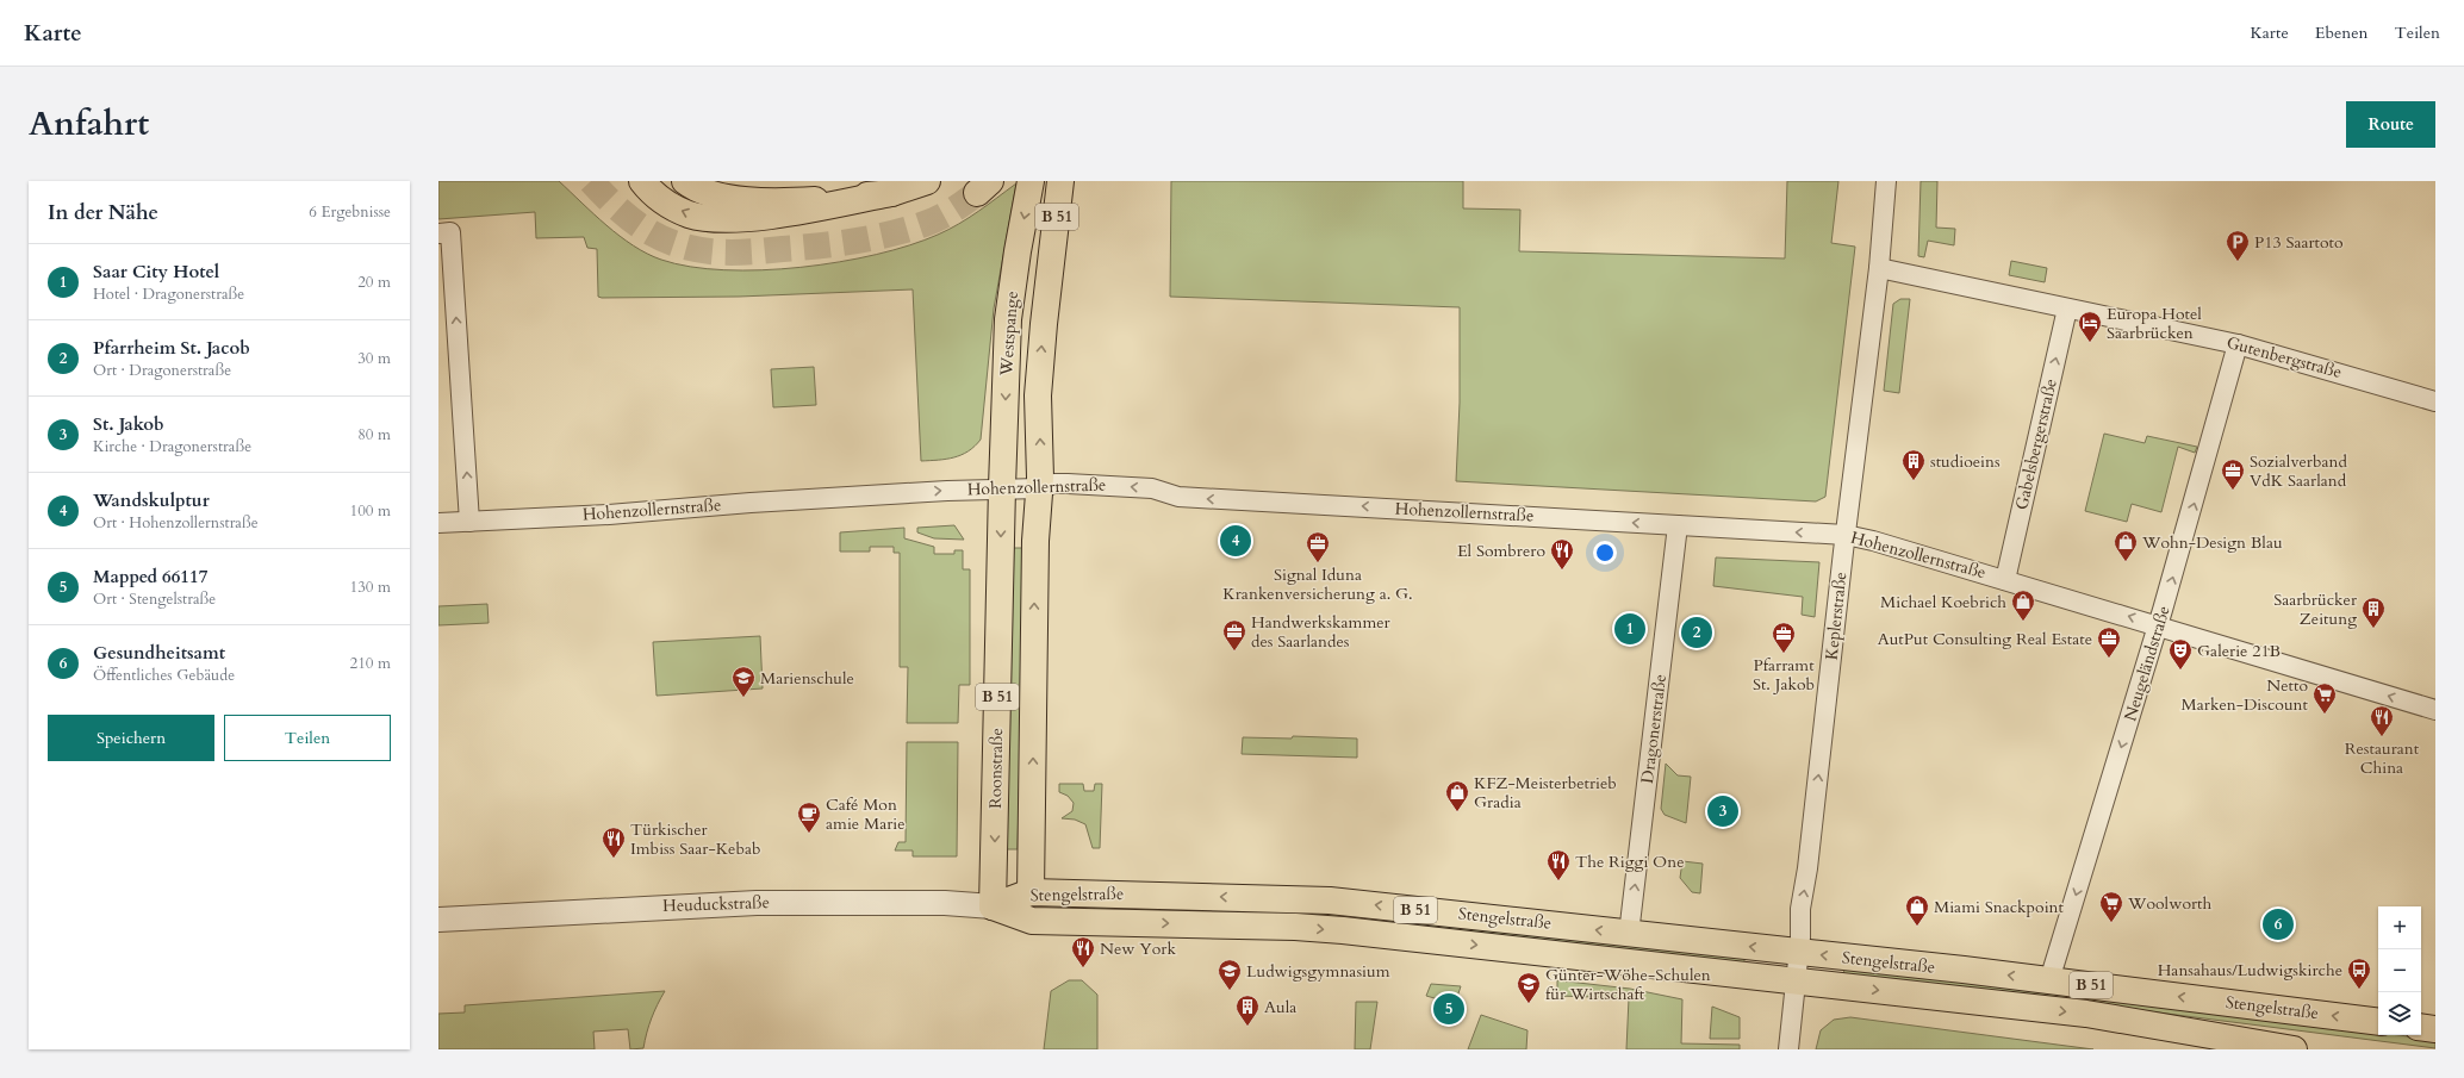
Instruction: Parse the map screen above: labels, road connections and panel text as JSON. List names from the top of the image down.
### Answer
{
  "streets": {
    "main road": [
      "B 51",
      "Westspange",
      "Roonstraße",
      "Stengelstraße"
    ],
    "street": [
      "Gutenbergstraße",
      "Gabelsbergerstraße",
      "Hohenzollernstraße",
      "Keplerstraße",
      "Neugeländstraße",
      "Dragonerstraße",
      "Heuduckstraße"
    ]
  },
  "crossings": [
    ["B 51", "Westspange"],
    ["B 51", "Hohenzollernstraße"],
    ["B 51", "Stengelstraße"],
    ["Westspange", "Hohenzollernstraße"],
    ["Westspange", "Roonstraße"],
    ["Gutenbergstraße", "Gabelsbergerstraße"],
    ["Gutenbergstraße", "Keplerstraße"],
    ["Gutenbergstraße", "Neugeländstraße"],
    ["Gabelsbergerstraße", "Hohenzollernstraße"],
    ["Hohenzollernstraße", "Keplerstraße"],
    ["Hohenzollernstraße", "Neugeländstraße"],
    ["Hohenzollernstraße", "Dragonerstraße"],
    ["Hohenzollernstraße", "Roonstraße"],
    ["Keplerstraße", "Stengelstraße"],
    ["Neugeländstraße", "Stengelstraße"],
    ["Dragonerstraße", "Stengelstraße"],
    ["Roonstraße", "Stengelstraße"],
    ["Roonstraße", "Heuduckstraße"],
    ["Stengelstraße", "Heuduckstraße"]
  ],
  "one_way": ["Gabelsbergerstraße", "Keplerstraße", "Dragonerstraße"],
  "places": {
    "parking": ["P13 Saartoto"],
    "hotel": ["Europa Hotel Saarbrücken"],
    "building": ["studioeins", "Saarbrücker Zeitung", "Aula"],
    "office": [
      "Sozialverband VdK Saarland",
      "Signal Iduna Krankenversicherung a. G.",
      "Handwerkskammer des Saarlandes",
      "Pfarramt St. Jakob",
      "AutPut Consulting Real Estate"
    ],
    "shop": [
      "Wohn-Design Blau",
      "Michael Koebrich",
      "KFZ-Meisterbetrieb Gradia",
      "Miami Snackpoint"
    ],
    "restaurant": [
      "El Sombrero",
      "Restaurant China",
      "Türkischer Imbiss Saar-Kebab",
      "The Riggi One",
      "New York"
    ],
    "theatre": ["Galerie 21B"],
    "school or university": ["Marienschule", "Ludwigsgymnasium", "Günter-Wöhe-Schulen für Wirtschaft"],
    "supermarket": ["Netto Marken-Discount", "Woolworth"],
    "cafe": ["Café Mon amie Marie"],
    "bus stop": ["Hansahaus/Ludwigskirche"]
  },
  "page": {
    "header": "Karte",
    "nav": ["Karte", "Ebenen", "Teilen"],
    "title": "Anfahrt",
    "buttons": [
      "Route",
      ["Speichern", "Teilen"]
    ],
    "heading": ["In der Nähe", "6 Ergebnisse"],
    "list": [
      {
        "mark": "1",
        "name": "Saar City Hotel",
        "note": "Hotel · Dragonerstraße",
        "value": "20 m"
      },
      {
        "mark": "2",
        "name": "Pfarrheim St. Jacob",
        "note": "Ort · Dragonerstraße",
        "value": "30 m"
      },
      {
        "mark": "3",
        "name": "St. Jakob",
        "note": "Kirche · Dragonerstraße",
        "value": "80 m"
      },
      {
        "mark": "4",
        "name": "Wandskulptur",
        "note": "Ort · Hohenzollernstraße",
        "value": "100 m"
      },
      {
        "mark": "5",
        "name": "Mapped 66117",
        "note": "Ort · Stengelstraße",
        "value": "130 m"
      },
      {
        "mark": "6",
        "name": "Gesundheitsamt",
        "note": "Öffentliches Gebäude",
        "value": "210 m"
      }
    ],
    "pins": [
      "4",
      "1",
      "2",
      "3",
      "6",
      "5"
    ],
    "map_buttons": ["+", "−"]
  }
}
